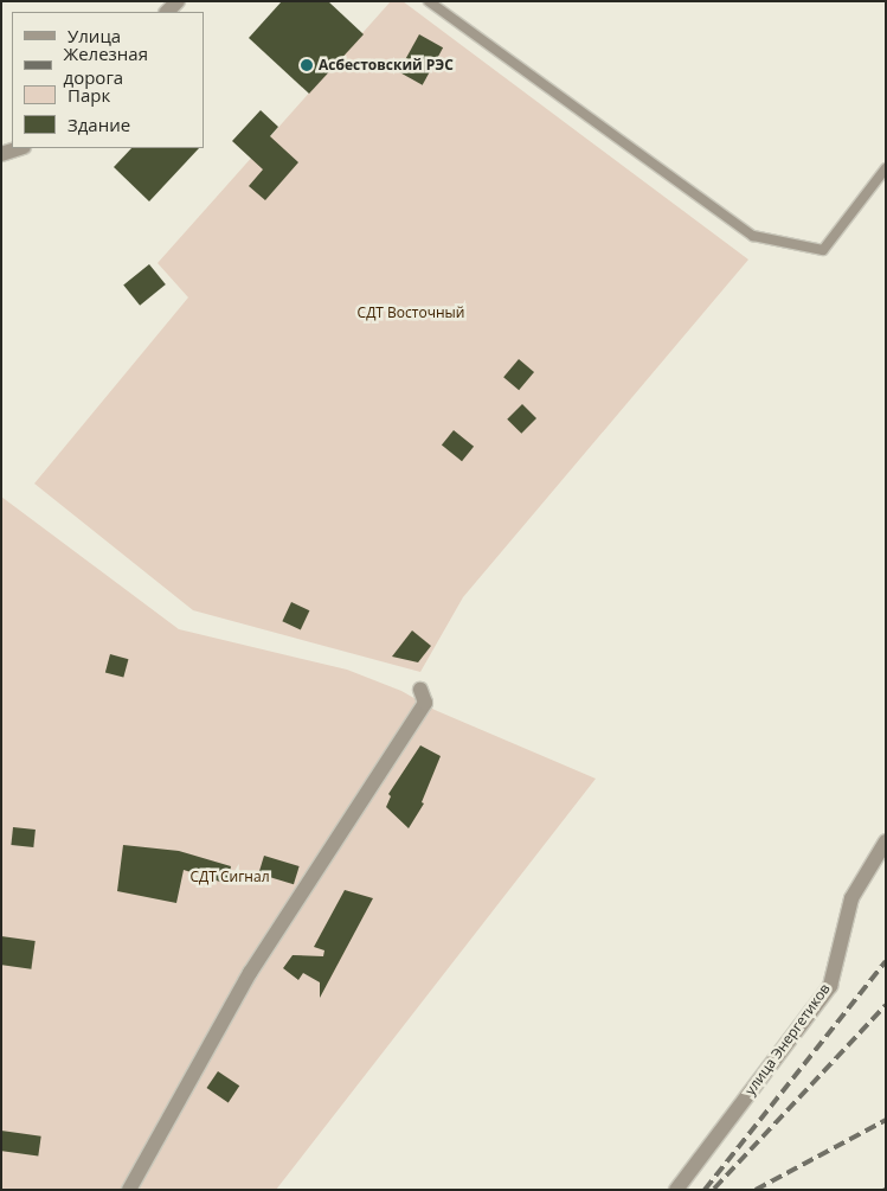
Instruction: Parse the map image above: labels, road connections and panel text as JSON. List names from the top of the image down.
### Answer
{
  "streets": {
    "street": ["улица Энергетиков"]
  },
  "parks": ["СДТ Восточный", "СДТ Сигнал"],
  "places": ["Асбестовский РЭС"],
  "legend": [
    "Улица",
    "Железная дорога",
    "Парк",
    "Здание"
  ]
}
